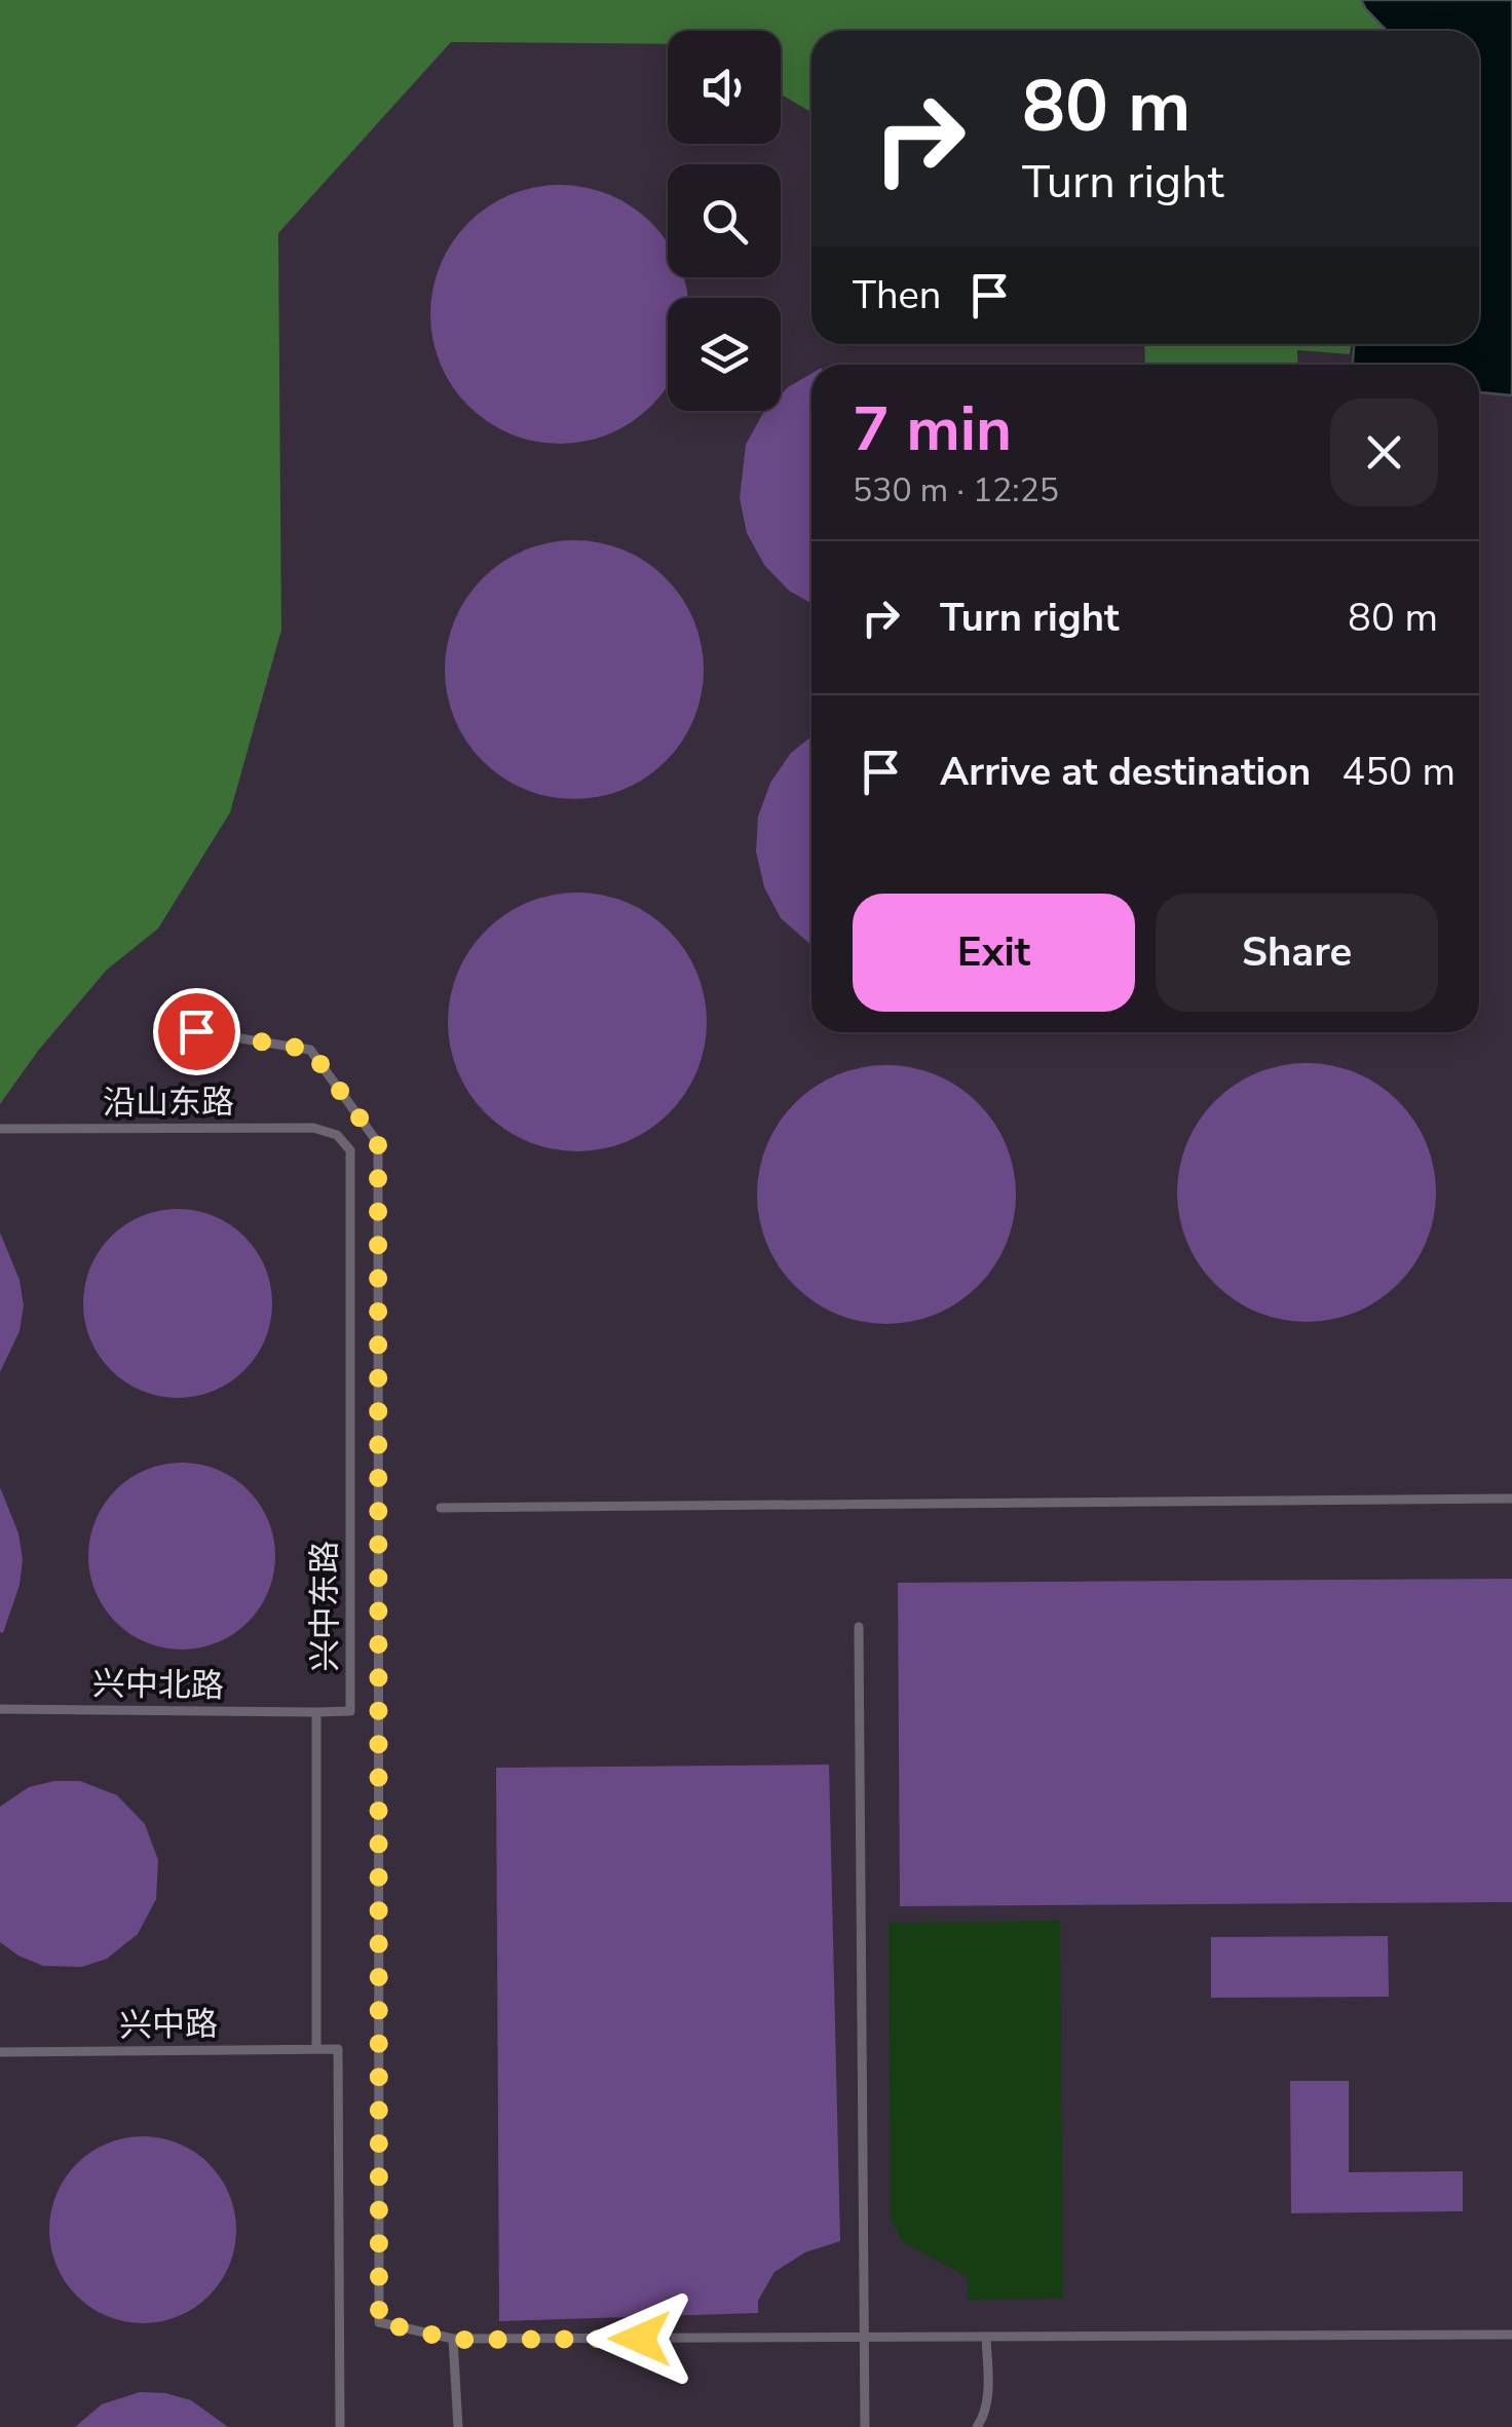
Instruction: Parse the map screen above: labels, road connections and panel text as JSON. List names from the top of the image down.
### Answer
{
  "streets": {
    "lane": [
      "沿山东路",
      "兴中东路",
      "兴中北路",
      "兴中路"
    ]
  },
  "crossings": [
    ["沿山东路", "兴中东路"],
    ["兴中东路", "兴中北路"],
    ["兴中东路", "兴中路"]
  ],
  "page": {
    "turn": ["80 m", "Turn right"],
    "then": "Then",
    "heading": ["7 min", "530 m · 12:25"],
    "list": [
      {
        "name": "Turn right",
        "value": "80 m"
      },
      {
        "name": "Arrive at destination",
        "value": "450 m"
      }
    ],
    "buttons": ["Exit", "Share"]
  }
}
